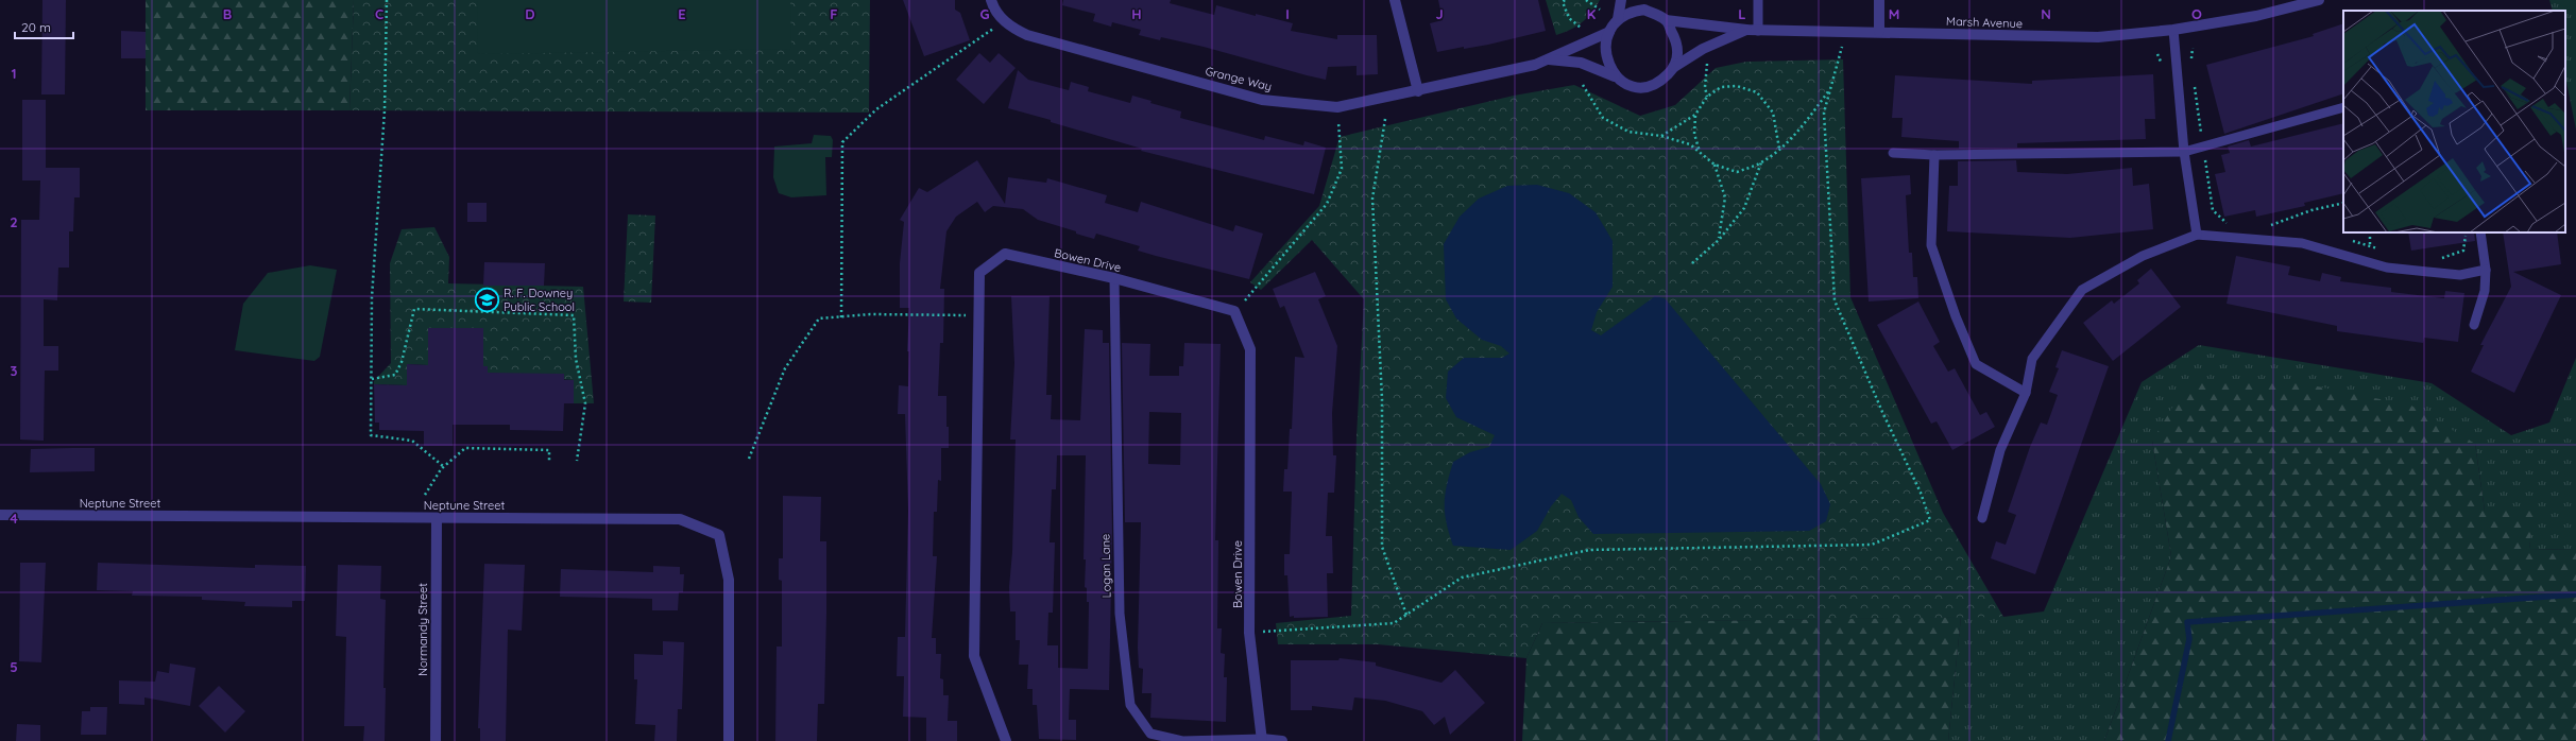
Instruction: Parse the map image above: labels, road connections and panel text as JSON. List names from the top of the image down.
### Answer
{
  "streets": {
    "street": [
      "Marsh Avenue",
      "Grange Way",
      "Bowen Drive",
      "Neptune Street",
      "Normandy Street"
    ],
    "lane": ["Logan Lane"]
  },
  "crossings": [
    ["Marsh Avenue", "Grange Way"],
    ["Bowen Drive", "Logan Lane"],
    ["Neptune Street", "Normandy Street"]
  ],
  "places": {
    "school or university": ["R. F. Downey Public School"]
  },
  "scale_bar": "20 m",
  "grid": {
    "columns": [
      "B",
      "C",
      "D",
      "E",
      "F",
      "G",
      "H",
      "I",
      "J",
      "K",
      "L",
      "M",
      "N",
      "O"
    ],
    "rows": [
      "1",
      "2",
      "3",
      "4",
      "5"
    ]
  }
}
